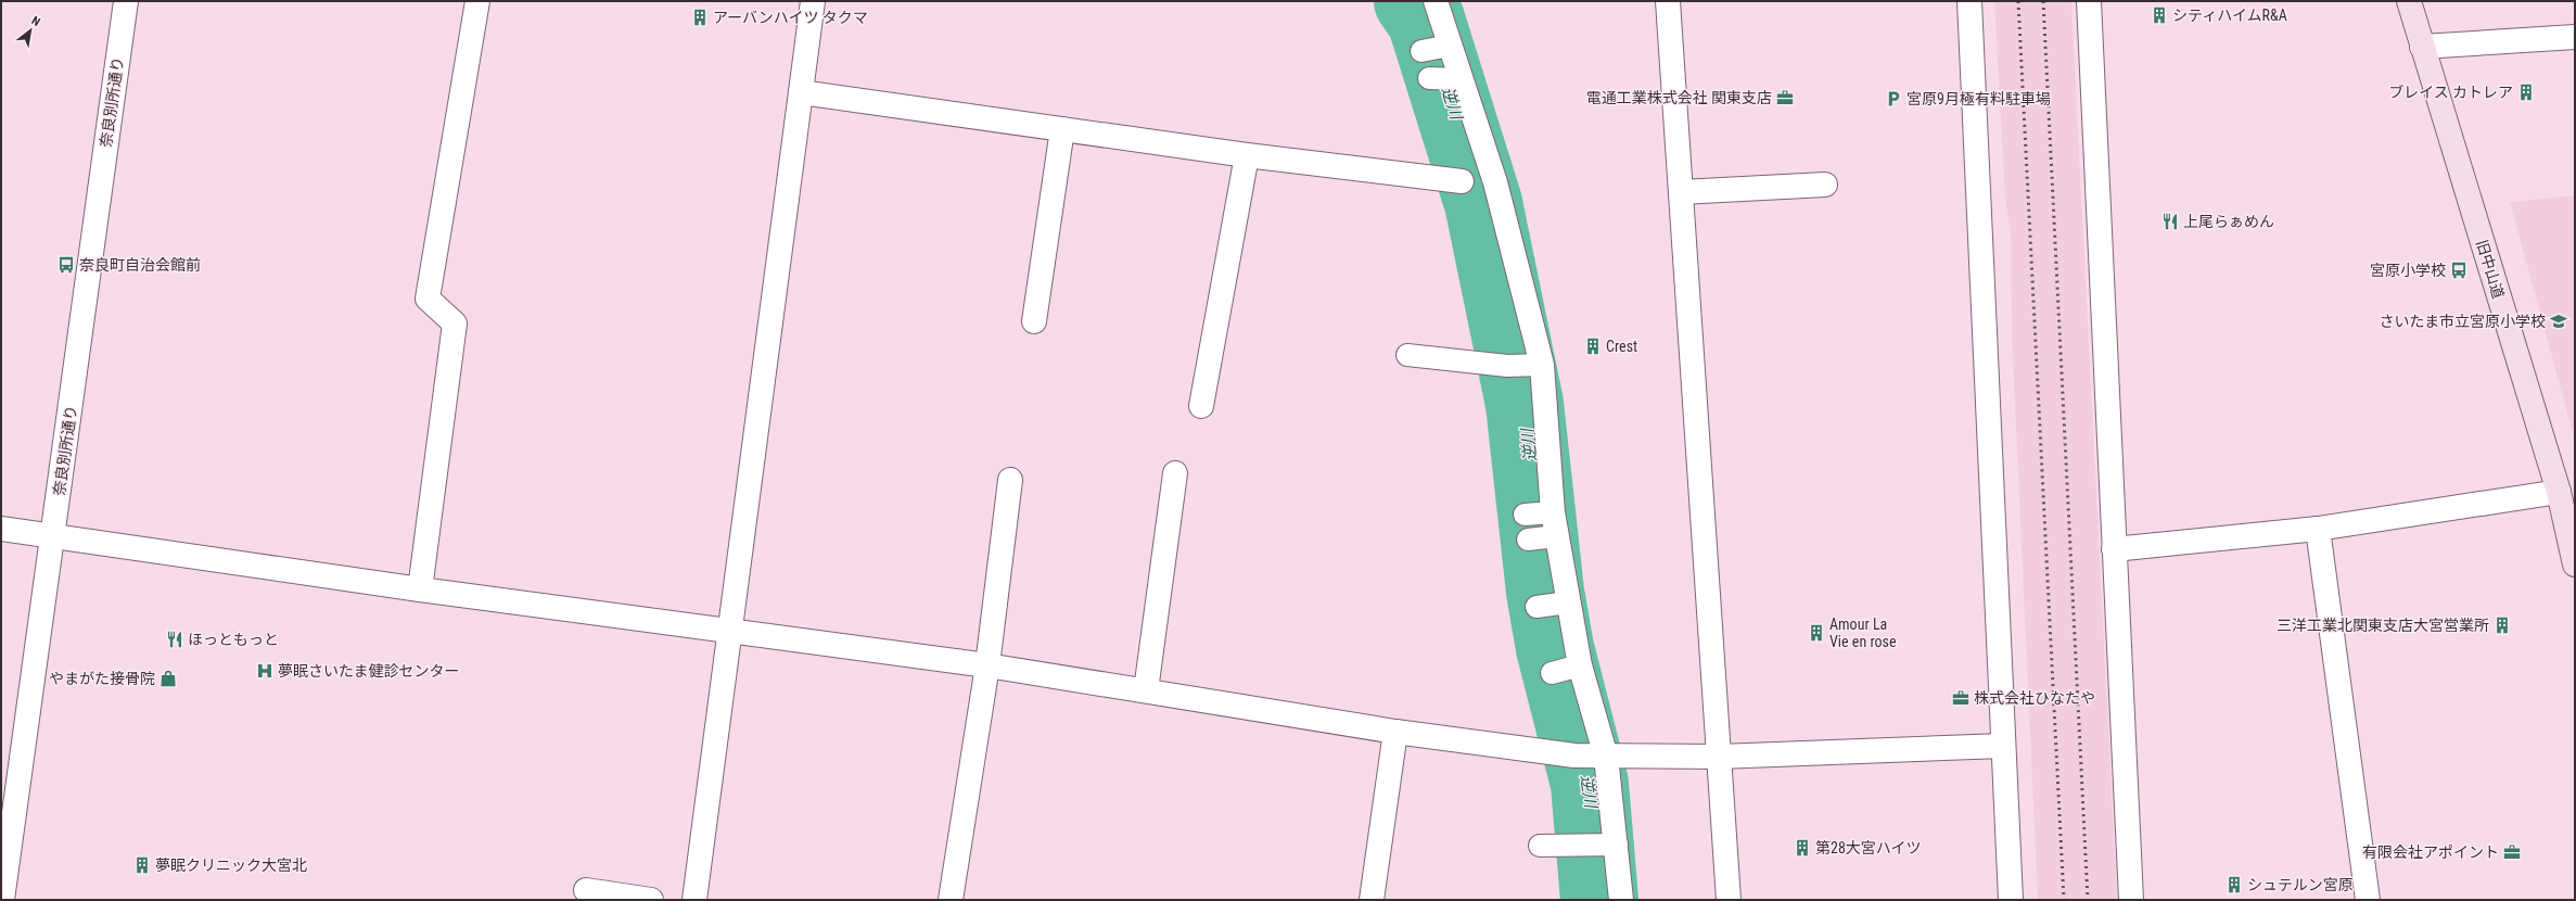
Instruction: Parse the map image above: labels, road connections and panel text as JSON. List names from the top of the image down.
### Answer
{
  "streets": {
    "main road": ["旧中山道"],
    "street": ["奈良別所通り"]
  },
  "water": ["逆川"],
  "places": {
    "building": [
      "シティハイムR&A",
      "アーバンハイツ タクマ",
      "ブレイス カトレア",
      "Crest",
      "三洋工業北関東支店大宮営業所",
      "Amour La Vie en rose",
      "第28大宮ハイツ",
      "夢眠クリニック大宮北",
      "シュテルン宮原"
    ],
    "office": ["電通工業株式会社 関東支店", "株式会社ひなたや", "有限会社アポイント"],
    "parking": ["宮原9月極有料駐車場"],
    "restaurant": ["上尾らぁめん", "ほっともっと"],
    "bus stop": ["奈良町自治会館前", "宮原小学校"],
    "school or university": ["さいたま市立宮原小学校"],
    "hospital": ["夢眠さいたま健診センター"],
    "shop": ["やまがた接骨院"]
  },
  "north": "top right"
}
